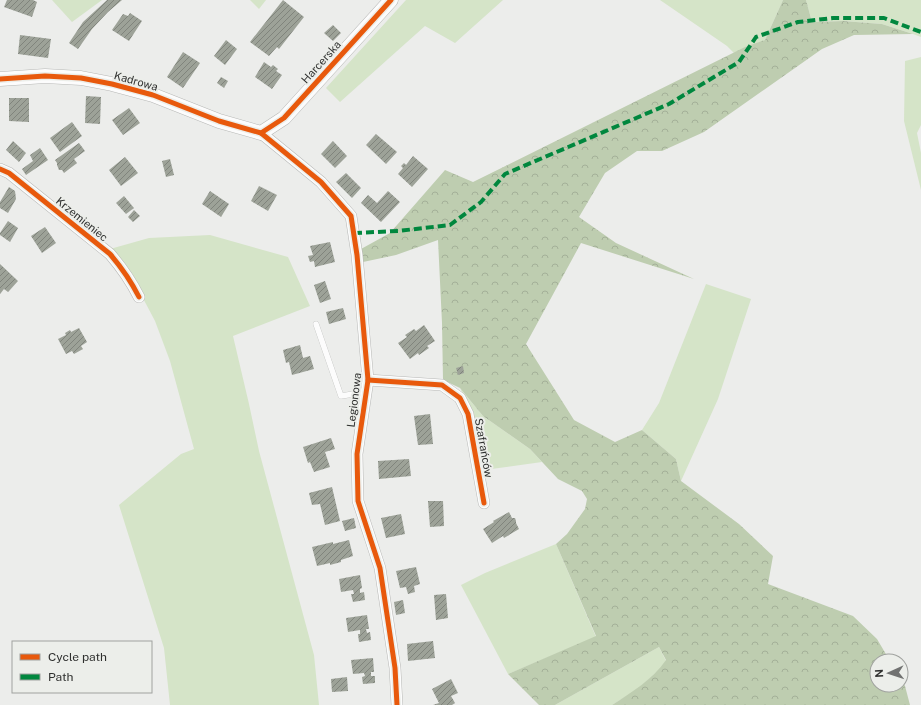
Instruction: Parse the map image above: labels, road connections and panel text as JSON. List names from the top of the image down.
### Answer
{
  "streets": {
    "street": [
      "Harcerska",
      "Kadrowa",
      "Krzemieniec",
      "Legionowa",
      "Szafrańców"
    ]
  },
  "crossings": [
    ["Harcerska", "Kadrowa"],
    ["Harcerska", "Legionowa"],
    ["Kadrowa", "Legionowa"],
    ["Legionowa", "Szafrańców"]
  ],
  "legend": ["Cycle path", "Path"],
  "north": "left"
}
